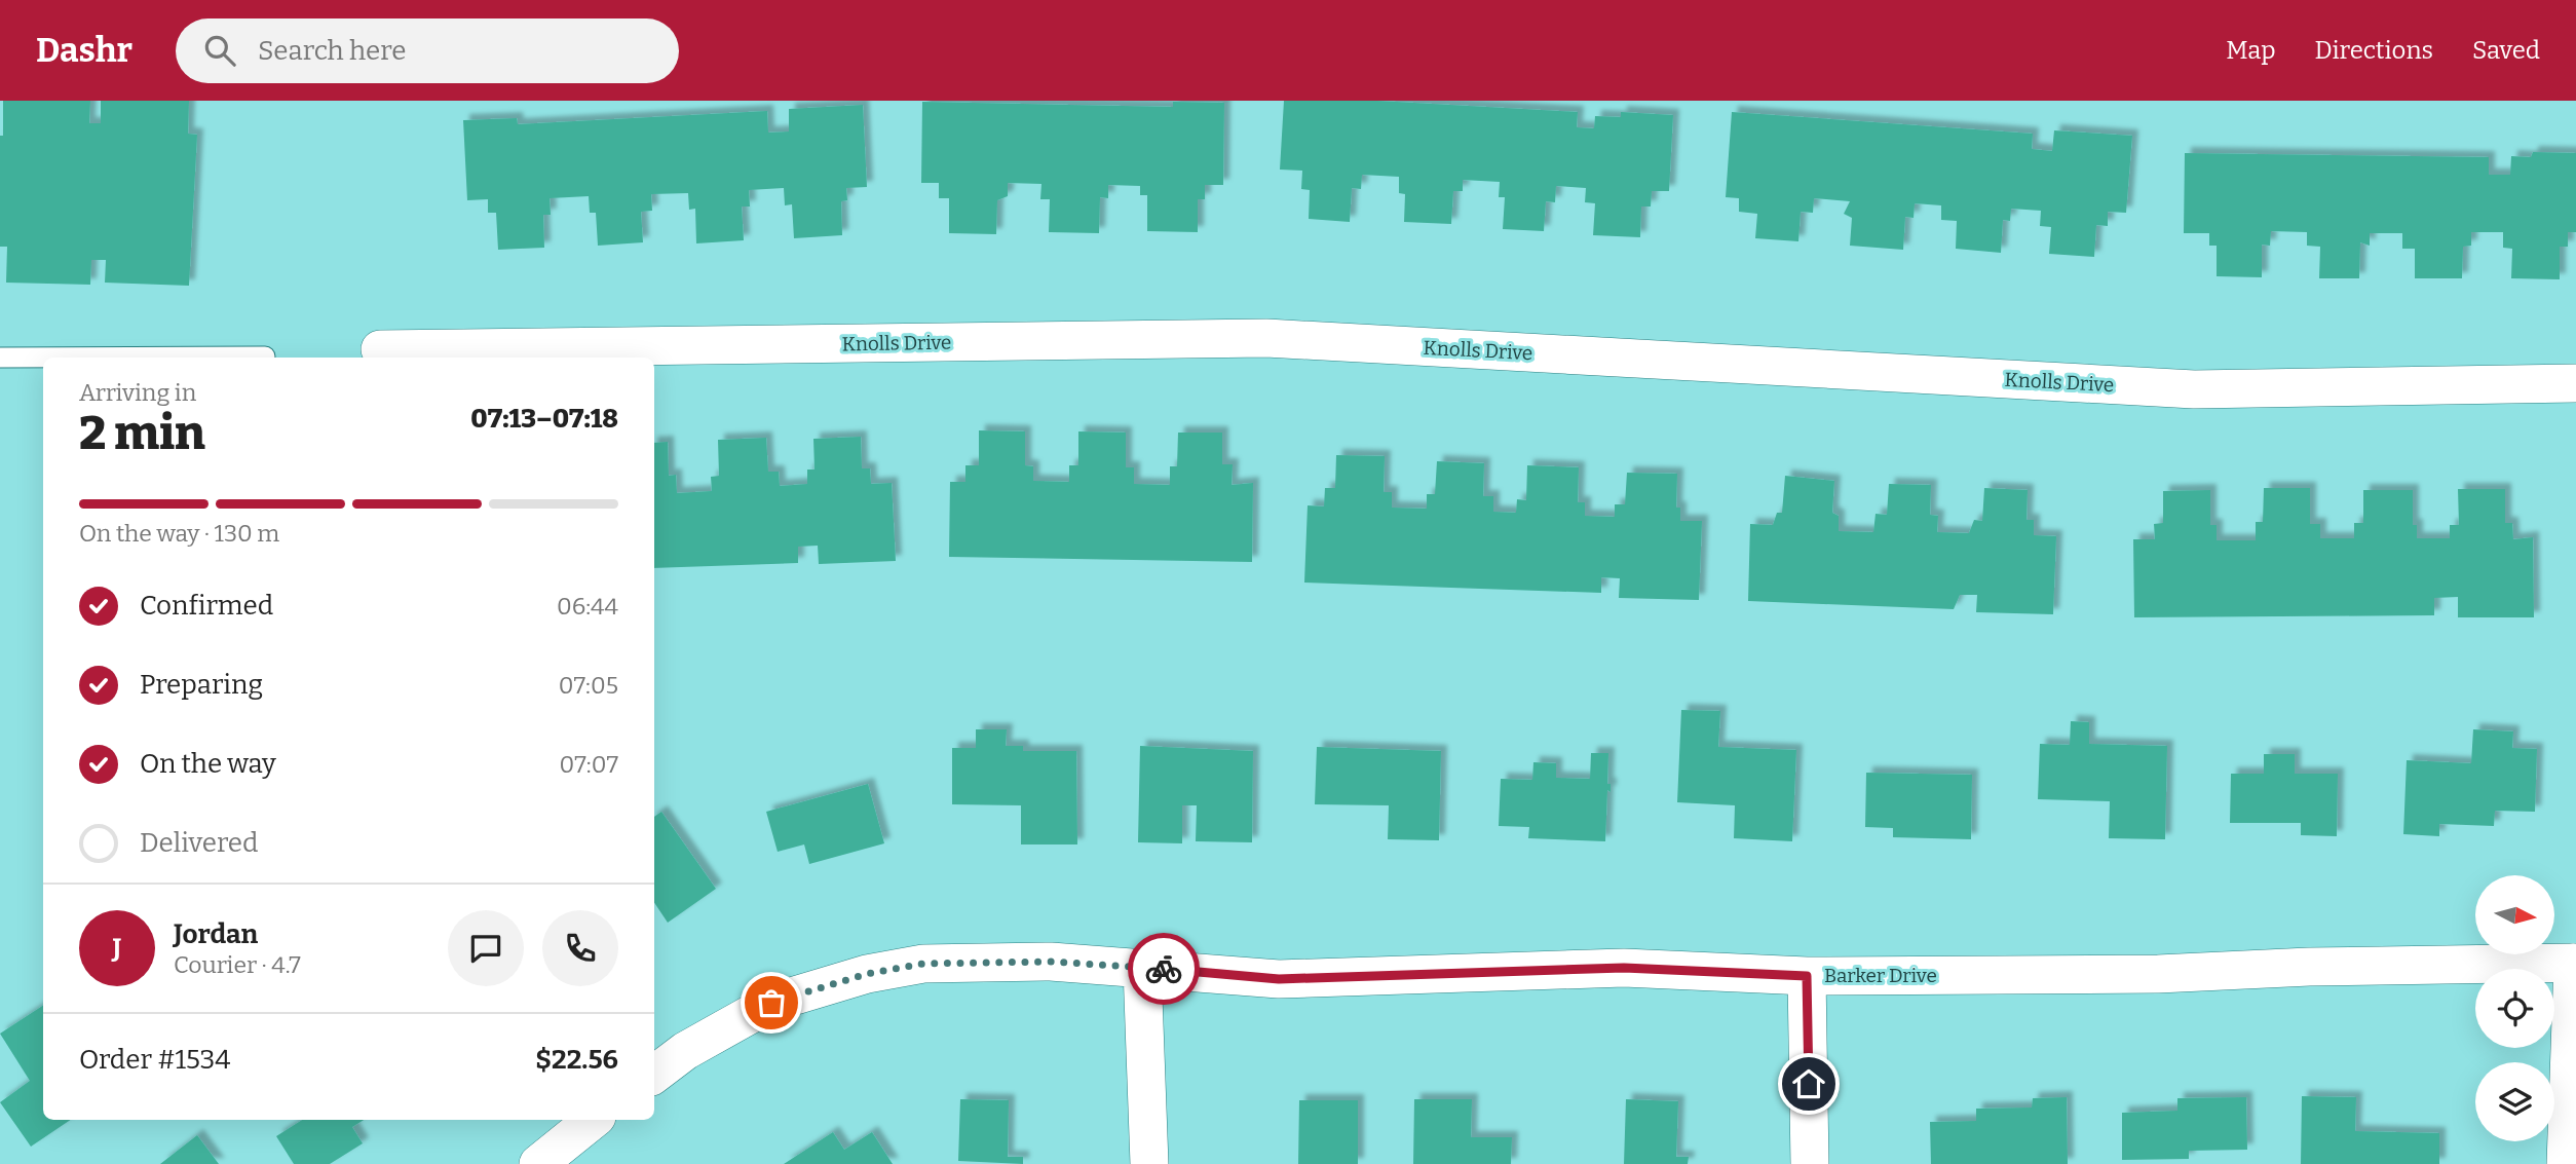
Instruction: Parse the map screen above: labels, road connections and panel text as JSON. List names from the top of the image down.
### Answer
{
  "streets": {
    "street": ["Knolls Drive", "Barker Drive"]
  },
  "north": "right",
  "page": {
    "header": "Dashr",
    "search": "Search here",
    "nav": ["Map", "Directions", "Saved"],
    "heading": ["2 min", "Arriving in", "07:13–07:18"],
    "panel": [
      "Jordan",
      "Courier · 4.7",
      "Order #1534",
      "$22.56"
    ],
    "bar": "On the way · 130 m",
    "list": [
      ["Confirmed", "06:44"],
      ["Preparing", "07:05"],
      ["On the way", "07:07"],
      "Delivered"
    ],
    "round": "J"
  }
}
